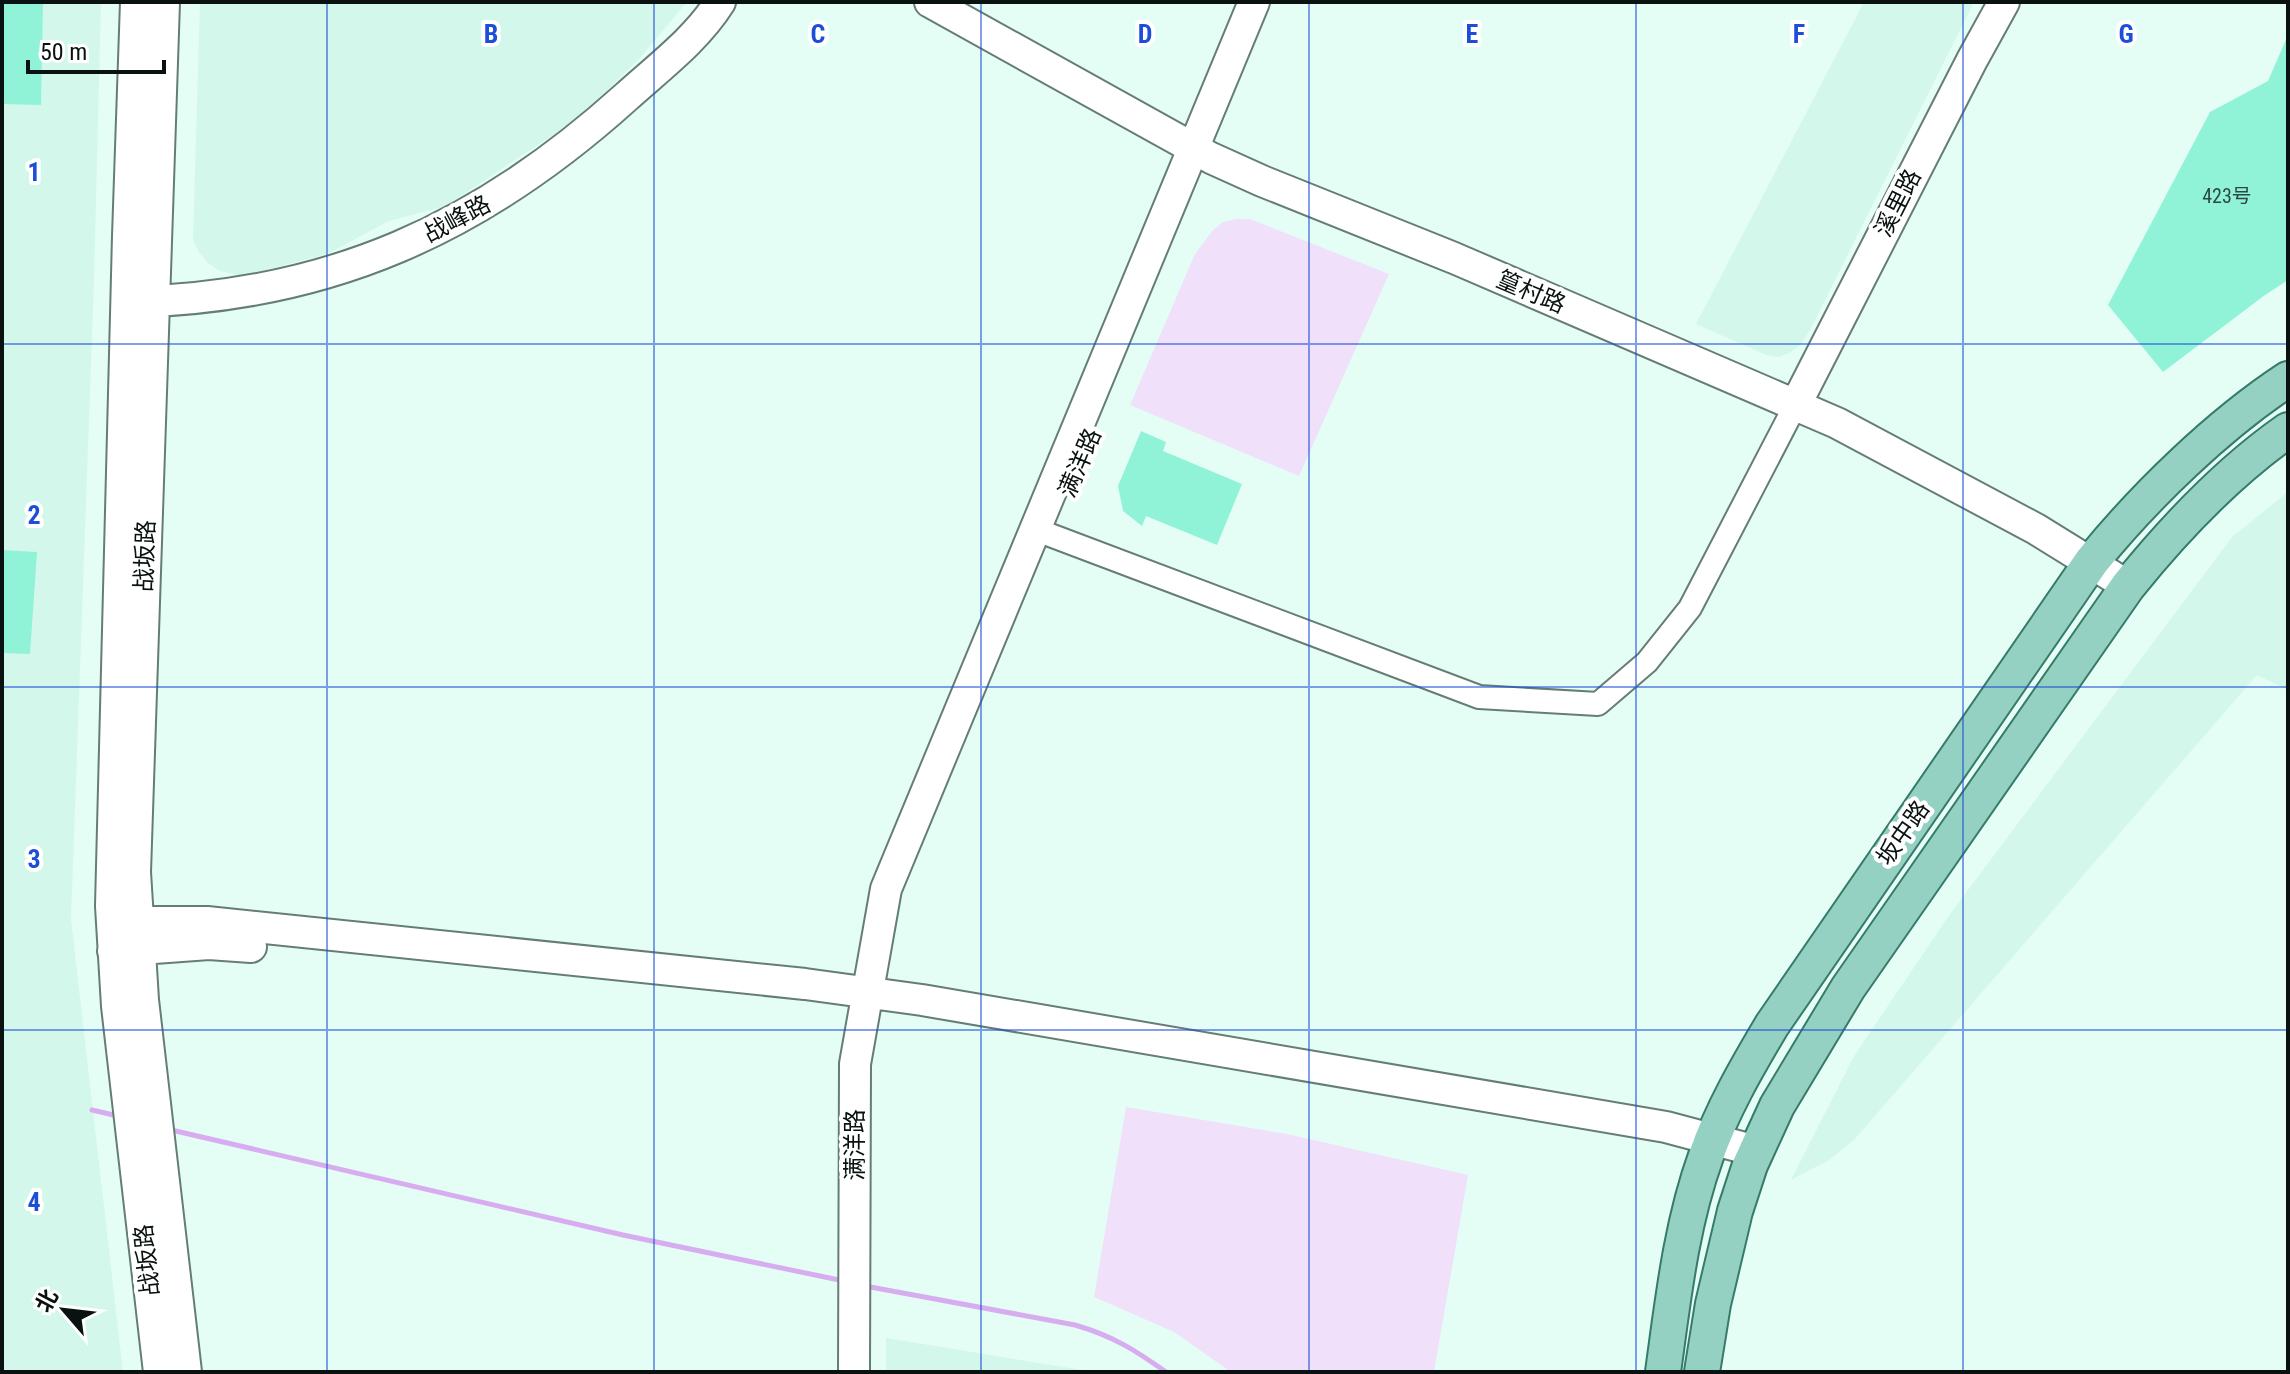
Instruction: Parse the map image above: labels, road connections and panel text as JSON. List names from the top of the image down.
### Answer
{
  "streets": {
    "main road": ["坂中路"],
    "street": [
      "溪里路",
      "战峰路",
      "篁村路",
      "满洋路",
      "战坂路"
    ]
  },
  "crossings": [
    ["溪里路", "篁村路"],
    ["战峰路", "战坂路"],
    ["篁村路", "满洋路"],
    ["篁村路", "坂中路"]
  ],
  "house_numbers": ["423号"],
  "scale_bar": "50 m",
  "north": "top left",
  "grid": {
    "columns": [
      "B",
      "C",
      "D",
      "E",
      "F",
      "G"
    ],
    "rows": [
      "1",
      "2",
      "3",
      "4"
    ]
  }
}
